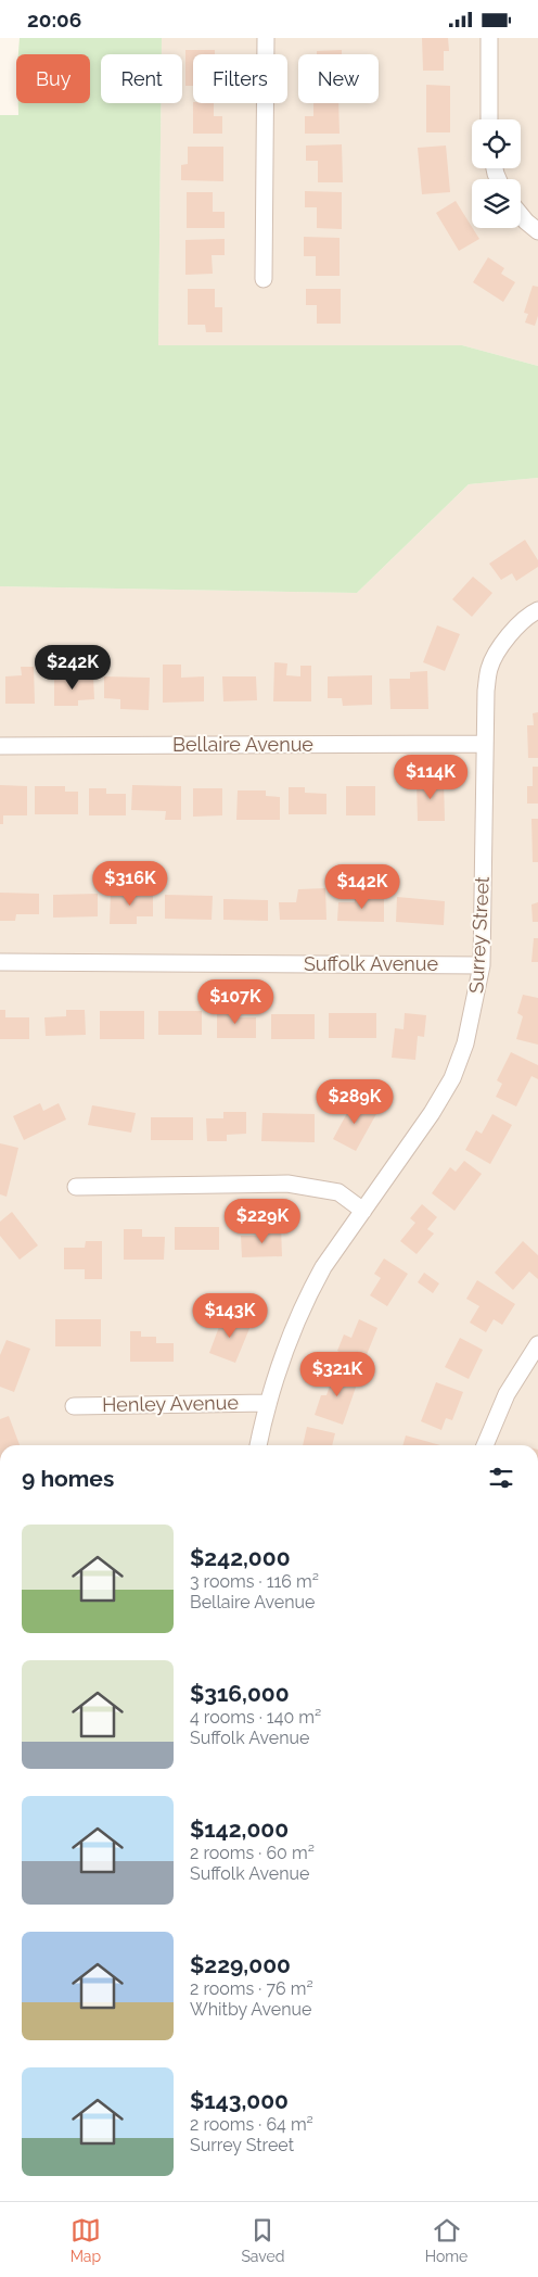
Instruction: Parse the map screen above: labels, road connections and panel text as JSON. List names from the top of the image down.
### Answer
{
  "streets": {
    "street": [
      "Bellaire Avenue",
      "Surrey Street",
      "Suffolk Avenue",
      "Henley Avenue"
    ]
  },
  "crossings": [
    ["Bellaire Avenue", "Surrey Street"],
    ["Surrey Street", "Suffolk Avenue"],
    ["Surrey Street", "Henley Avenue"]
  ],
  "page": {
    "status": "20:06",
    "chip": [
      "Buy",
      "Rent",
      "Filters",
      "New"
    ],
    "price": [
      "$242K",
      "$114K",
      "$316K",
      "$142K",
      "$107K",
      "$289K",
      "$229K",
      "$143K",
      "$321K"
    ],
    "heading": "9 homes",
    "list": [
      {
        "name": "$242,000",
        "note": "3 rooms · 116 m² · Bellaire Avenue"
      },
      {
        "name": "$316,000",
        "note": "4 rooms · 140 m² · Suffolk Avenue"
      },
      {
        "name": "$142,000",
        "note": "2 rooms · 60 m² · Suffolk Avenue"
      },
      {
        "name": "$229,000",
        "note": "2 rooms · 76 m² · Whitby Avenue"
      },
      {
        "name": "$143,000",
        "note": "2 rooms · 64 m² · Surrey Street"
      }
    ],
    "tabs": ["Map", "Saved", "Home"]
  }
}
